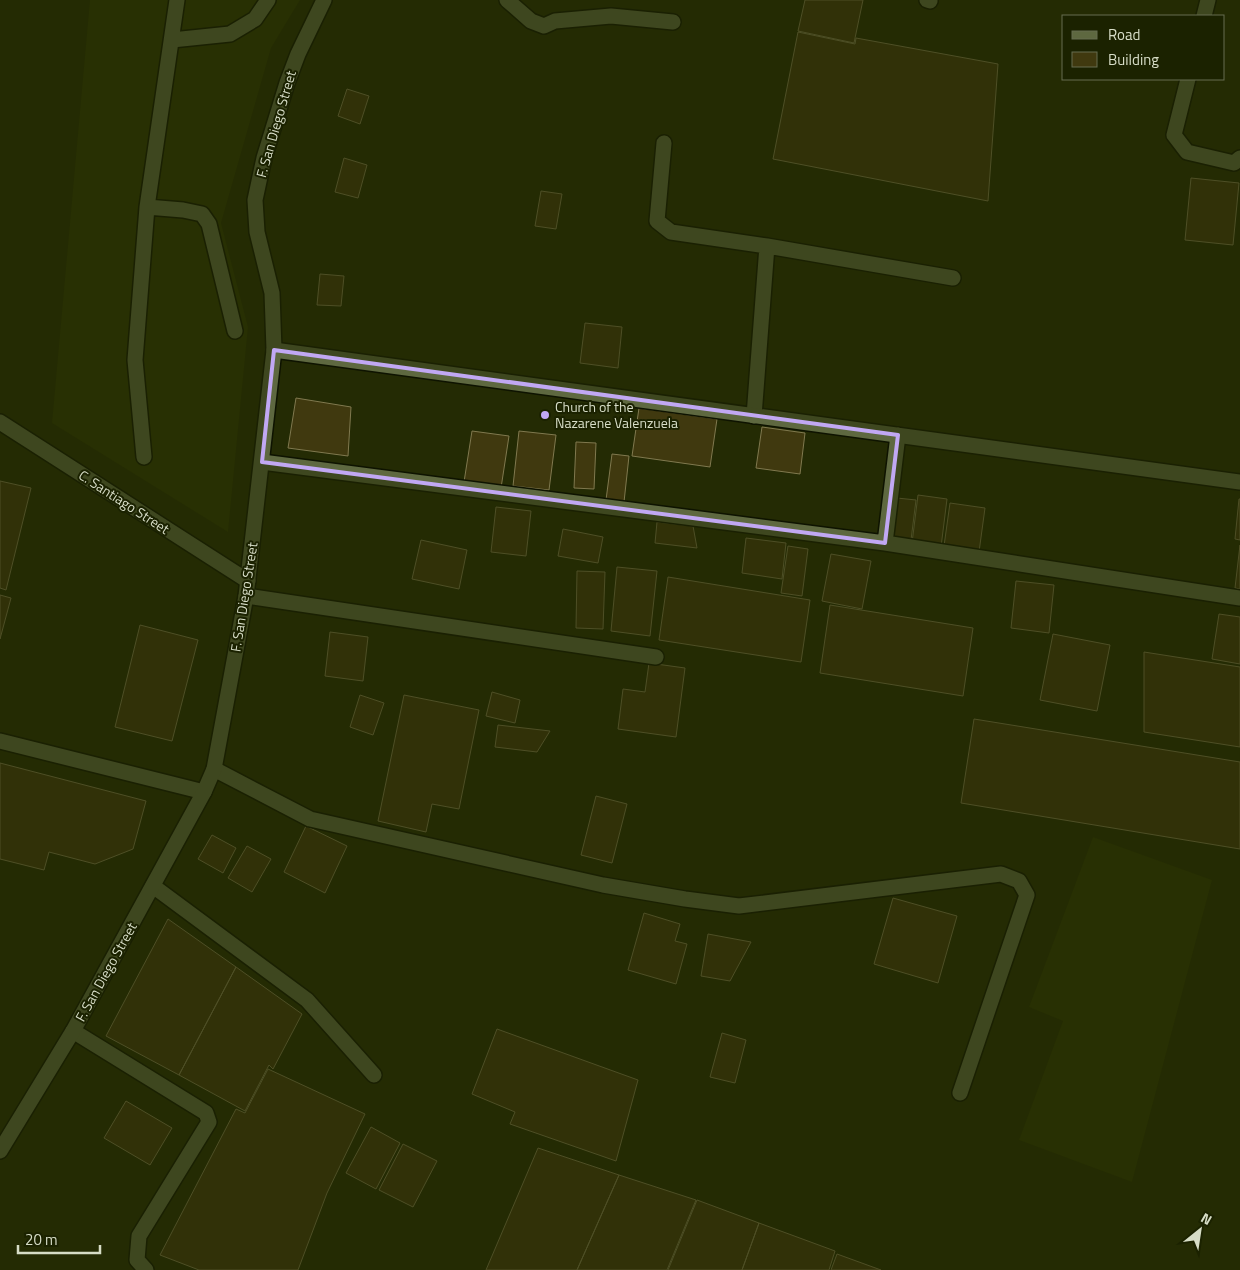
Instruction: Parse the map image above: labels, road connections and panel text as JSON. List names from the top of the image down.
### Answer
{
  "streets": {
    "street": ["F. San Diego Street", "C. Santiago Street"]
  },
  "crossings": [
    ["F. San Diego Street", "C. Santiago Street"]
  ],
  "places": ["Church of the Nazarene Valenzuela"],
  "legend": ["Road", "Building"],
  "scale_bar": "20 m",
  "north": "top right"
}
